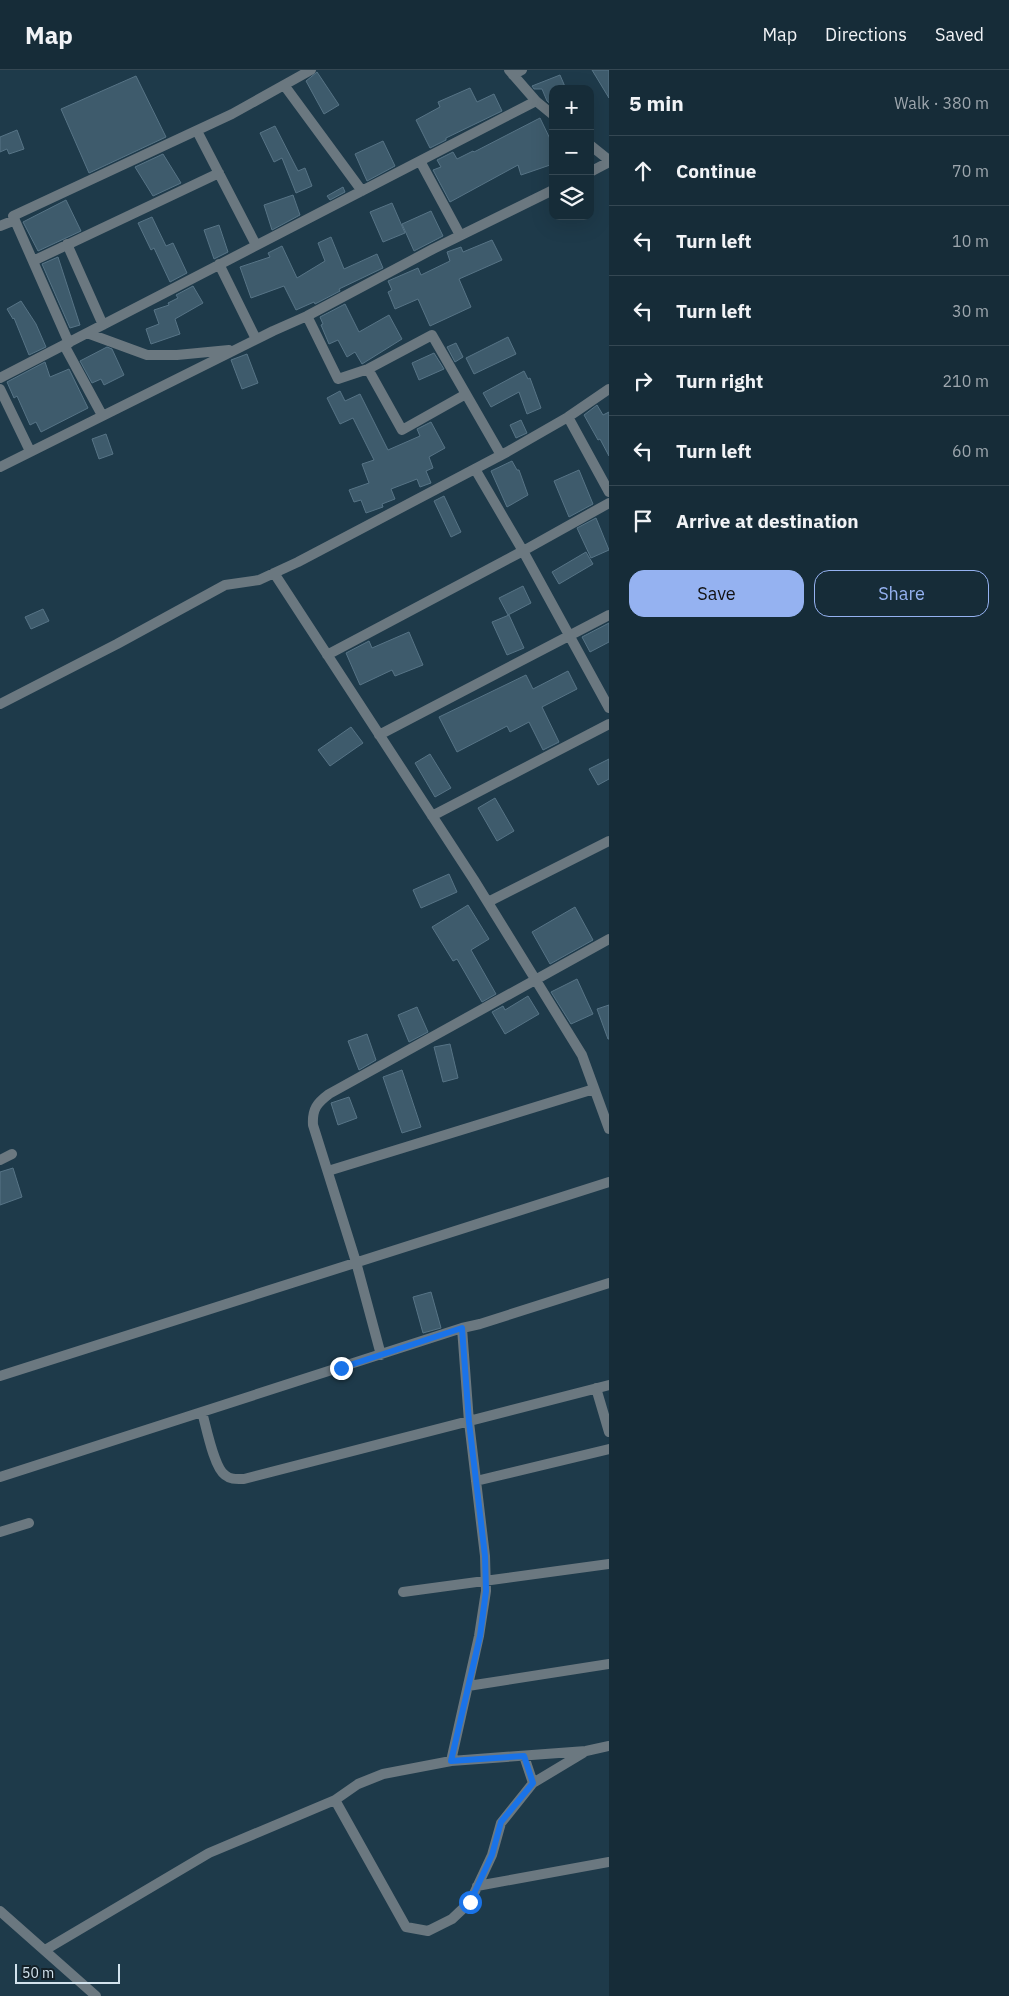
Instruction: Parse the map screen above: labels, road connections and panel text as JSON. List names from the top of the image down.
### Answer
{
  "scale_bar": "50 m",
  "page": {
    "header": "Map",
    "nav": ["Map", "Directions", "Saved"],
    "heading": ["5 min", "Walk · 380 m"],
    "map_buttons": ["+", "−"],
    "list": [
      ["Continue", "70 m"],
      ["Turn left", "10 m"],
      ["Turn left", "30 m"],
      ["Turn right", "210 m"],
      ["Turn left", "60 m"],
      "Arrive at destination"
    ],
    "buttons": ["Save", "Share"],
    "scale": "50 m"
  }
}
